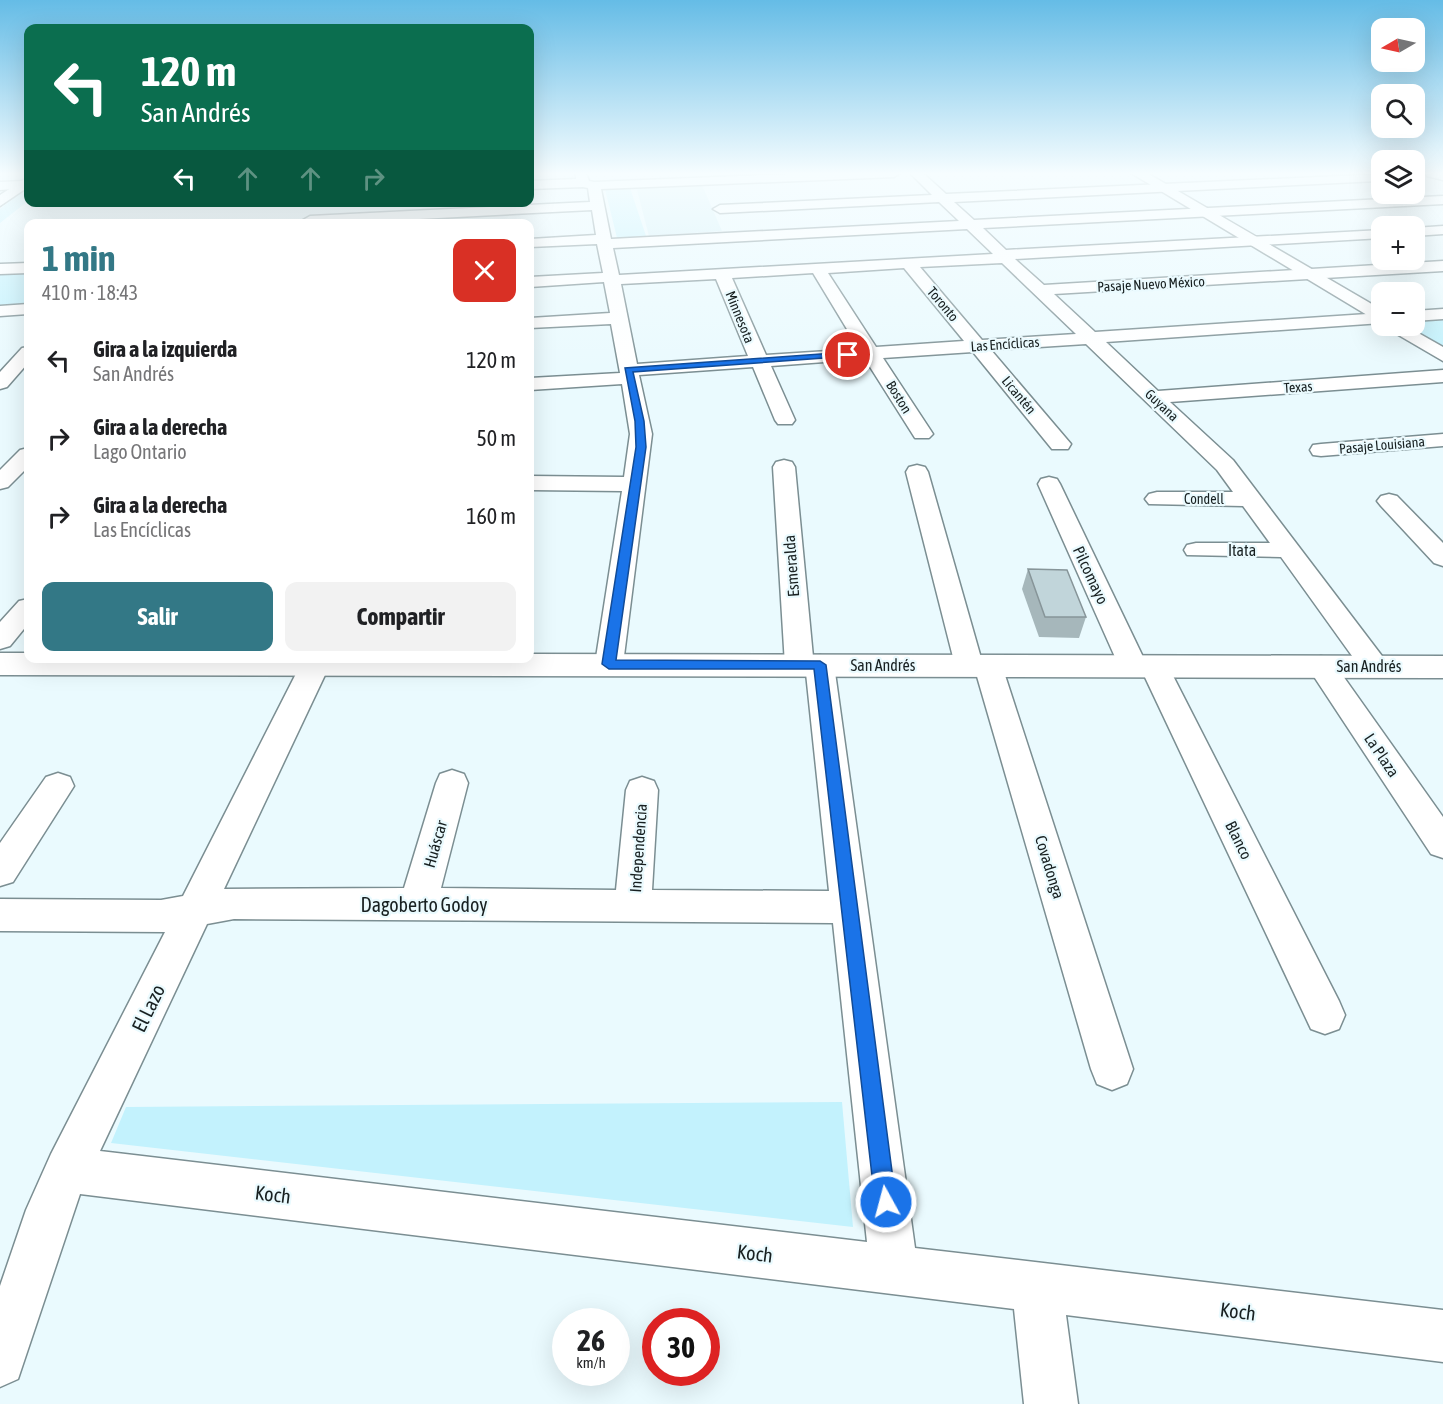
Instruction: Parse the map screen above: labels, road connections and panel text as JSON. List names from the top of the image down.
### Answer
{
  "streets": {
    "street": [
      "Pasaje Nuevo México",
      "Toronto",
      "Minnesota",
      "Las Encíclicas",
      "Texas",
      "Licantén",
      "Boston",
      "Guyana",
      "Pasaje Louisiana",
      "Condell",
      "Itata",
      "Esmeralda",
      "Pilcomayo",
      "San Andrés",
      "La Plaza",
      "Blanco",
      "Huáscar",
      "Independencia",
      "Covadonga",
      "Dagoberto Godoy",
      "El Lazo",
      "Koch"
    ]
  },
  "crossings": [
    ["Pasaje Nuevo México", "Guyana"],
    ["Toronto", "Las Encíclicas"],
    ["Toronto", "Licantén"],
    ["Minnesota", "Las Encíclicas"],
    ["Las Encíclicas", "Licantén"],
    ["Las Encíclicas", "Boston"],
    ["Las Encíclicas", "Guyana"],
    ["Texas", "Guyana"],
    ["Guyana", "Condell"],
    ["Guyana", "Itata"],
    ["Guyana", "San Andrés"],
    ["Esmeralda", "San Andrés"],
    ["Esmeralda", "Dagoberto Godoy"],
    ["Esmeralda", "Koch"],
    ["Pilcomayo", "San Andrés"],
    ["Pilcomayo", "Blanco"],
    ["San Andrés", "La Plaza"],
    ["San Andrés", "Blanco"],
    ["San Andrés", "Covadonga"],
    ["Huáscar", "Dagoberto Godoy"],
    ["Independencia", "Dagoberto Godoy"],
    ["Dagoberto Godoy", "El Lazo"],
    ["El Lazo", "Koch"]
  ],
  "north": "left",
  "page": {
    "map_buttons": ["+", "−"],
    "turn": ["120 m", "San Andrés"],
    "heading": ["1 min", "410 m · 18:43"],
    "list": [
      {
        "name": "Gira a la izquierda",
        "note": "San Andrés",
        "value": "120 m"
      },
      {
        "name": "Gira a la derecha",
        "note": "Lago Ontario",
        "value": "50 m"
      },
      {
        "name": "Gira a la derecha",
        "note": "Las Encíclicas",
        "value": "160 m"
      }
    ],
    "buttons": ["Salir", "Compartir"],
    "speed": "26 km/h",
    "limit": "30"
  }
}
